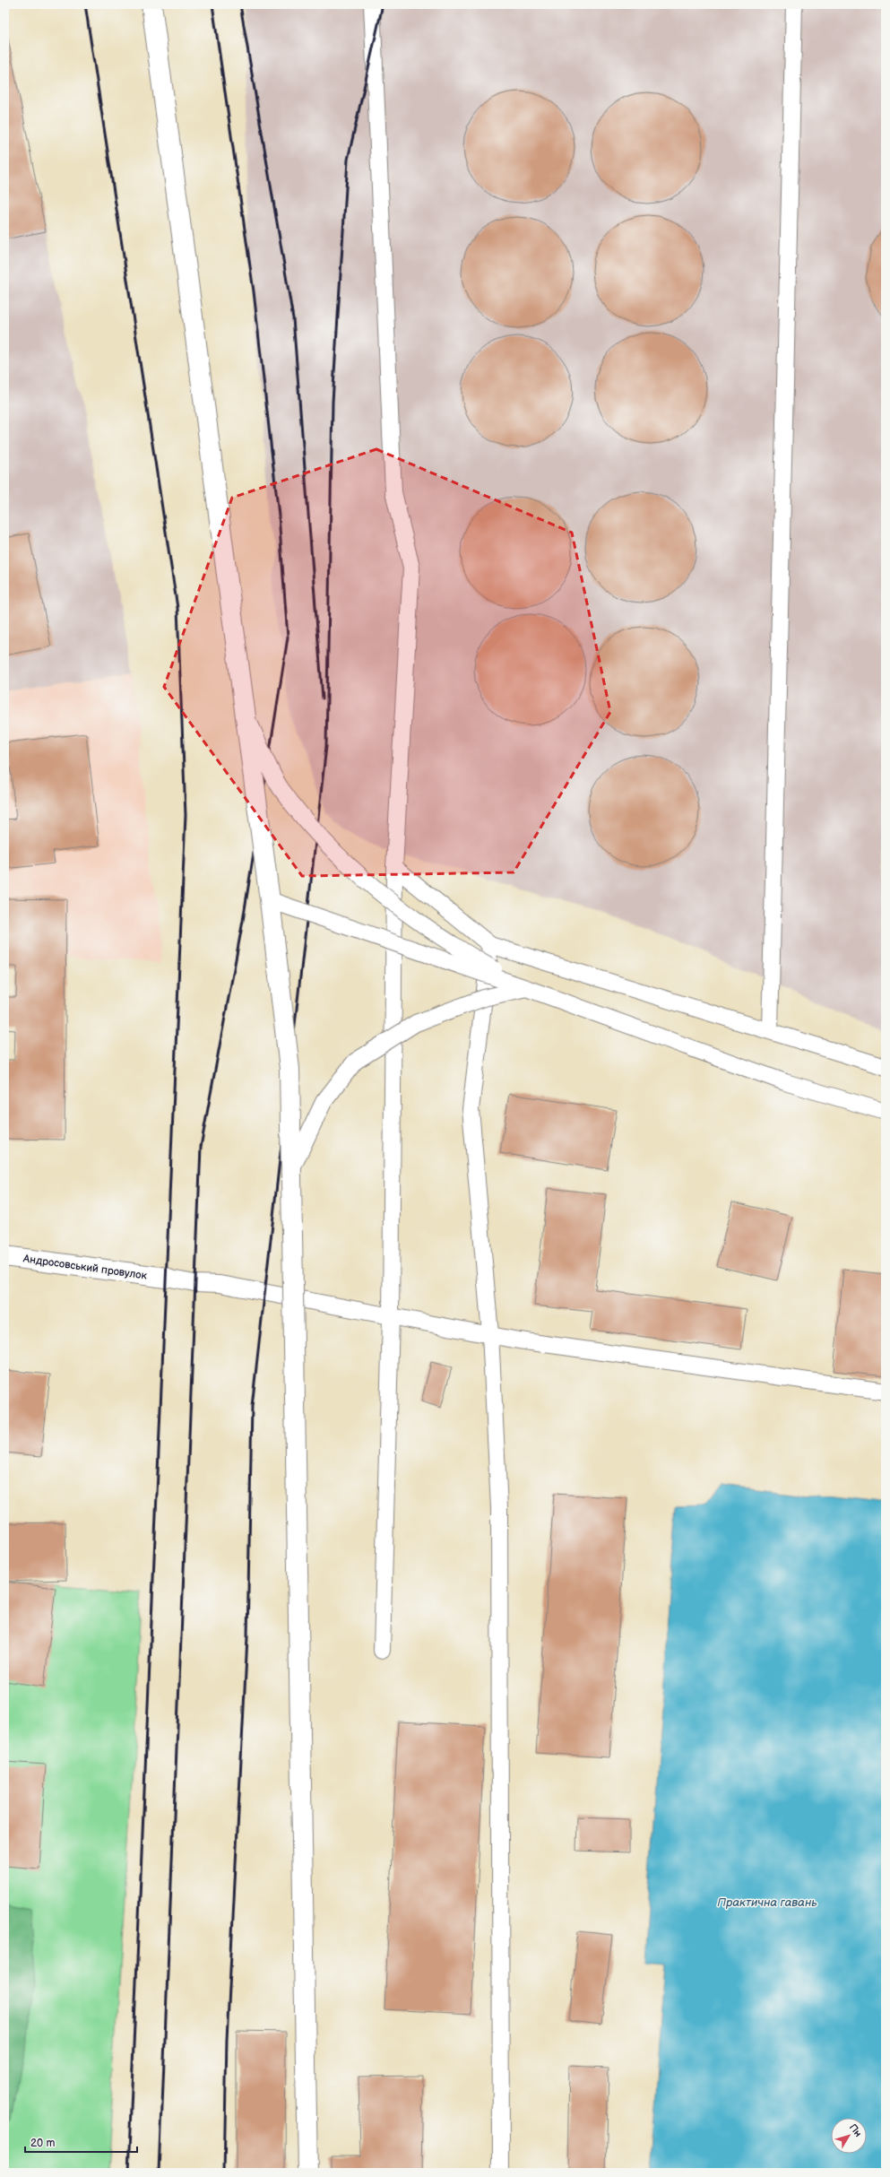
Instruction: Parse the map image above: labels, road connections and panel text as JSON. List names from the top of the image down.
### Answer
{
  "streets": {
    "street": ["Андросовський провулок"]
  },
  "water": ["Практична гавань"],
  "scale_bar": "20 m",
  "north": "top right"
}
